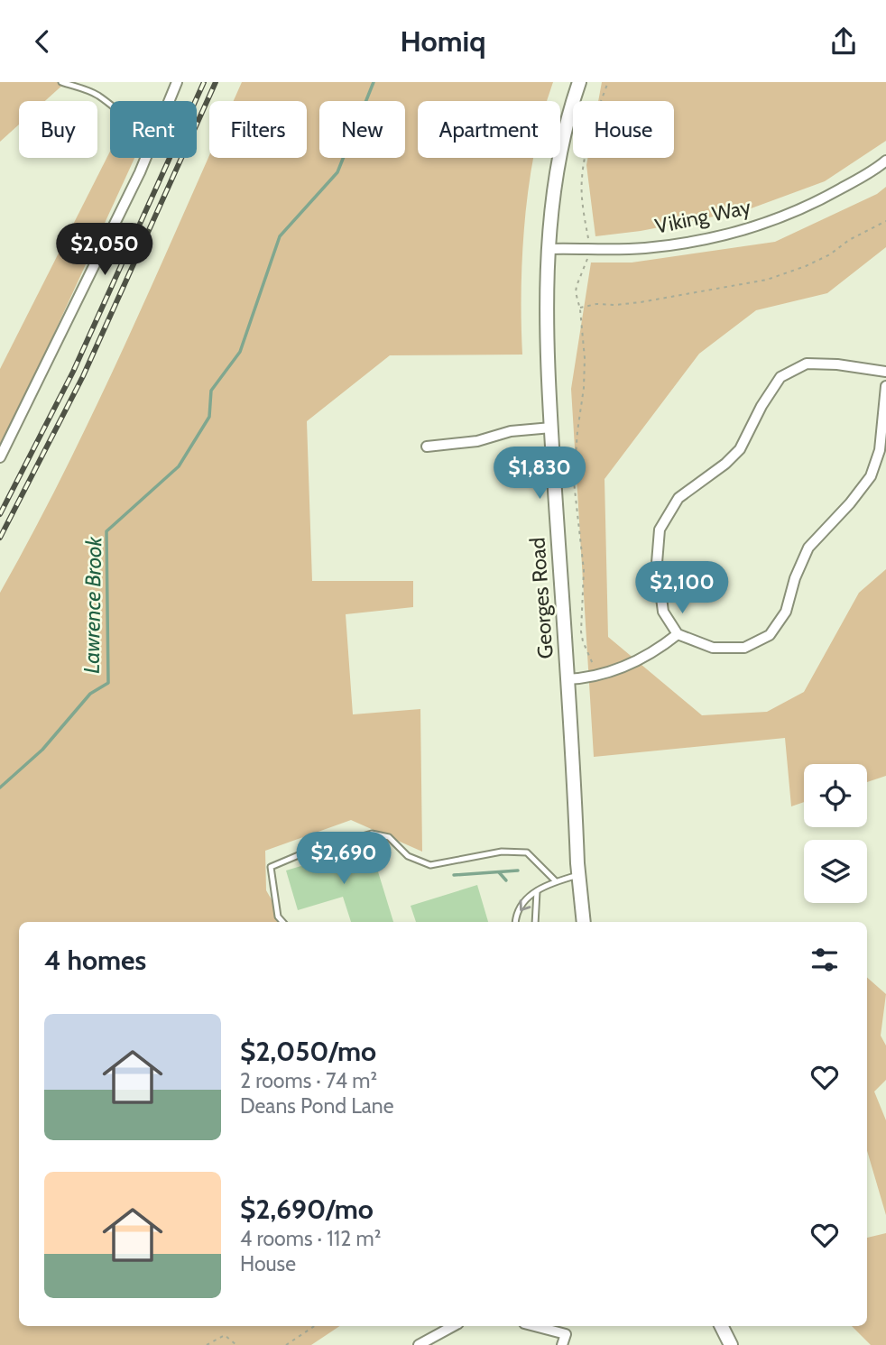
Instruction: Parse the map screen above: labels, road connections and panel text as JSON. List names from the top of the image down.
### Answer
{
  "streets": {
    "street": ["Viking Way", "Georges Road"]
  },
  "crossings": [
    ["Viking Way", "Georges Road"]
  ],
  "water": ["Lawrence Brook"],
  "page": {
    "header": "Homiq",
    "chip": [
      "Buy",
      "Rent",
      "Filters",
      "New",
      "Apartment",
      "House"
    ],
    "price": [
      "$2,050",
      "$1,830",
      "$2,100",
      "$2,690"
    ],
    "heading": "4 homes",
    "list": [
      {
        "name": "$2,050/mo",
        "note": "2 rooms · 74 m² · Deans Pond Lane"
      },
      {
        "name": "$2,690/mo",
        "note": "4 rooms · 112 m² · House"
      }
    ]
  }
}
